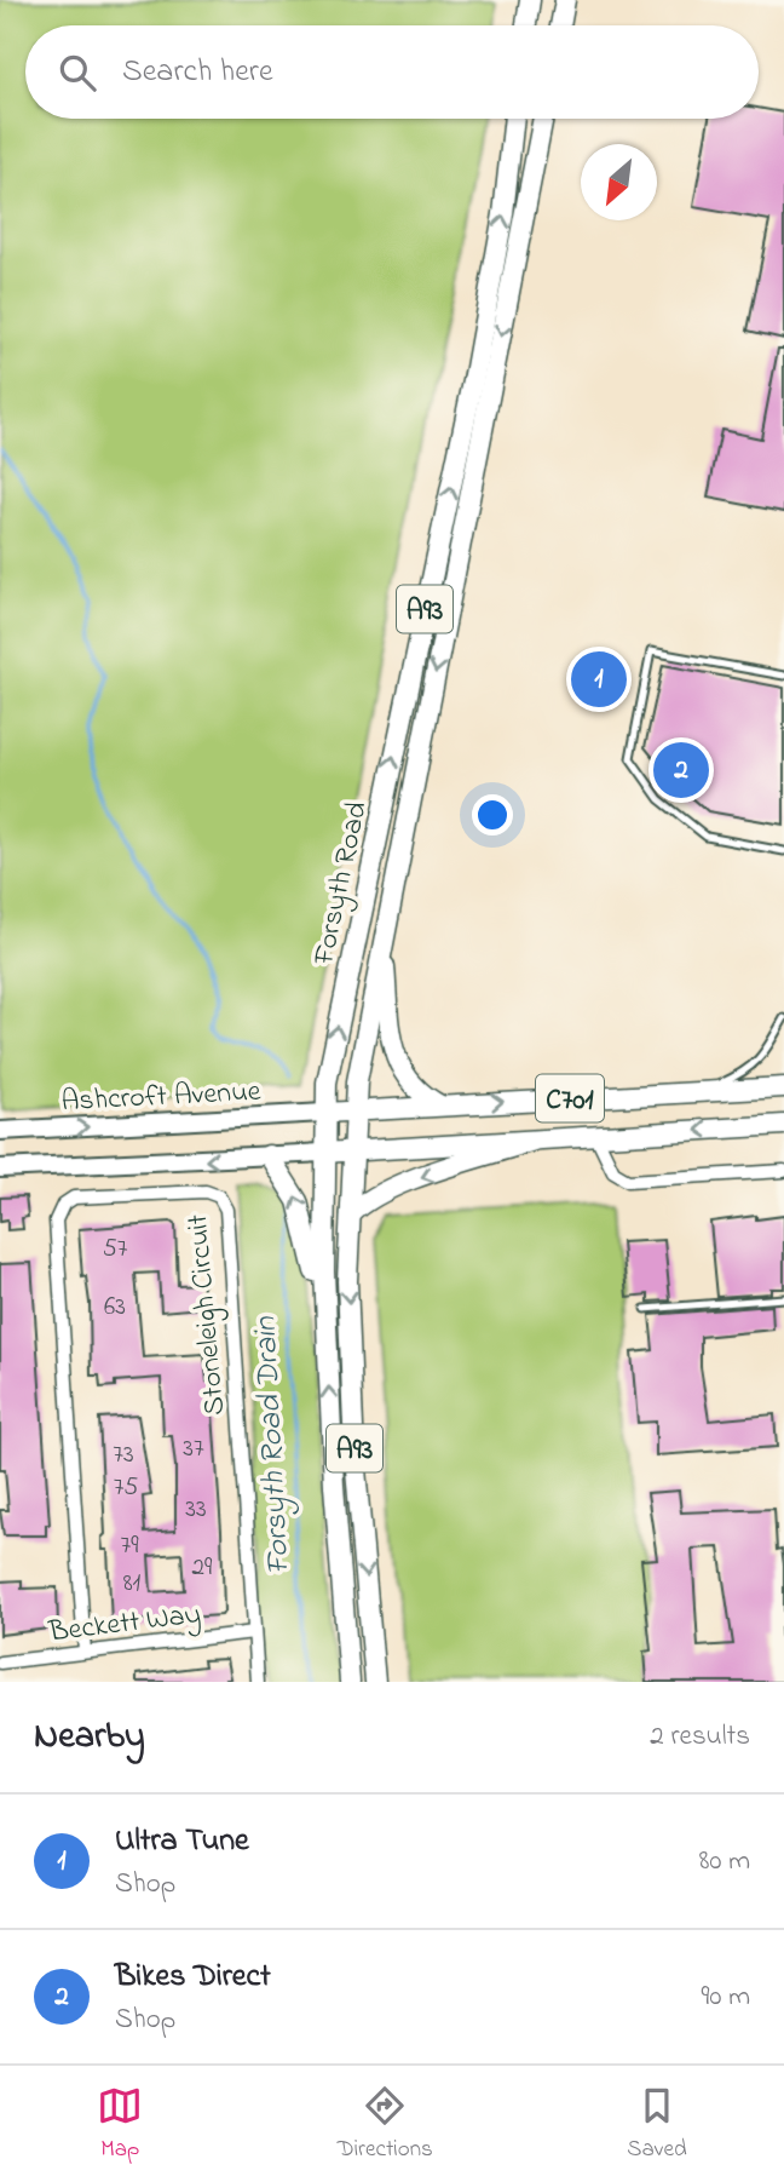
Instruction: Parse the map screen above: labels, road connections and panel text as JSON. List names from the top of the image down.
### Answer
{
  "streets": {
    "main road": [
      "A93",
      "Forsyth Road",
      "Ashcroft Avenue",
      "C701"
    ],
    "street": ["Stoneleigh Circuit", "Beckett Way"]
  },
  "crossings": [
    ["Forsyth Road", "Ashcroft Avenue"],
    ["Forsyth Road", "C701"],
    ["Ashcroft Avenue", "C701"],
    ["Stoneleigh Circuit", "Beckett Way"]
  ],
  "water": ["Forsyth Road Drain"],
  "house_numbers": [
    "57",
    "63",
    "37",
    "73",
    "75",
    "33",
    "79",
    "29",
    "81"
  ],
  "north": "bottom left",
  "page": {
    "search": "Search here",
    "pins": ["1", "2"],
    "heading": ["Nearby", "2 results"],
    "list": [
      {
        "mark": "1",
        "name": "Ultra Tune",
        "note": "Shop",
        "value": "80 m"
      },
      {
        "mark": "2",
        "name": "Bikes Direct",
        "note": "Shop",
        "value": "90 m"
      }
    ],
    "nav": ["Map", "Directions", "Saved"]
  }
}
